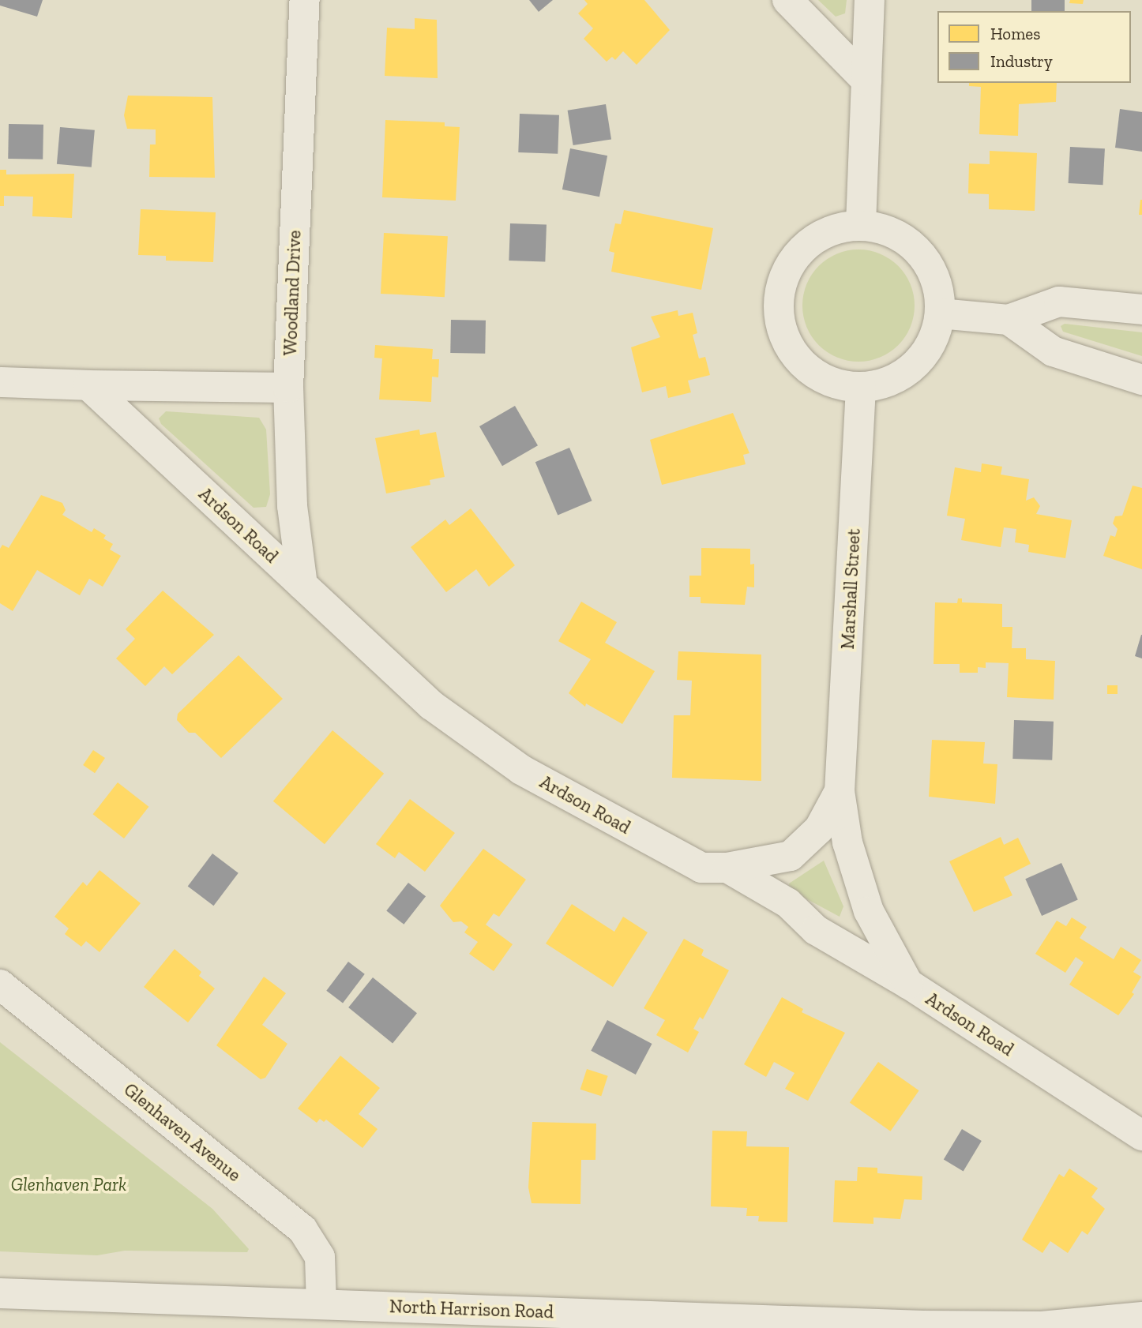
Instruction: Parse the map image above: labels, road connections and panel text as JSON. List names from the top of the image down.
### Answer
{
  "streets": {
    "street": [
      "Woodland Drive",
      "Ardson Road",
      "Marshall Street",
      "Glenhaven Avenue",
      "North Harrison Road"
    ]
  },
  "crossings": [
    ["Woodland Drive", "Ardson Road"],
    ["Ardson Road", "Marshall Street"],
    ["Glenhaven Avenue", "North Harrison Road"]
  ],
  "parks": ["Glenhaven Park"],
  "legend": ["Homes", "Industry"]
}
